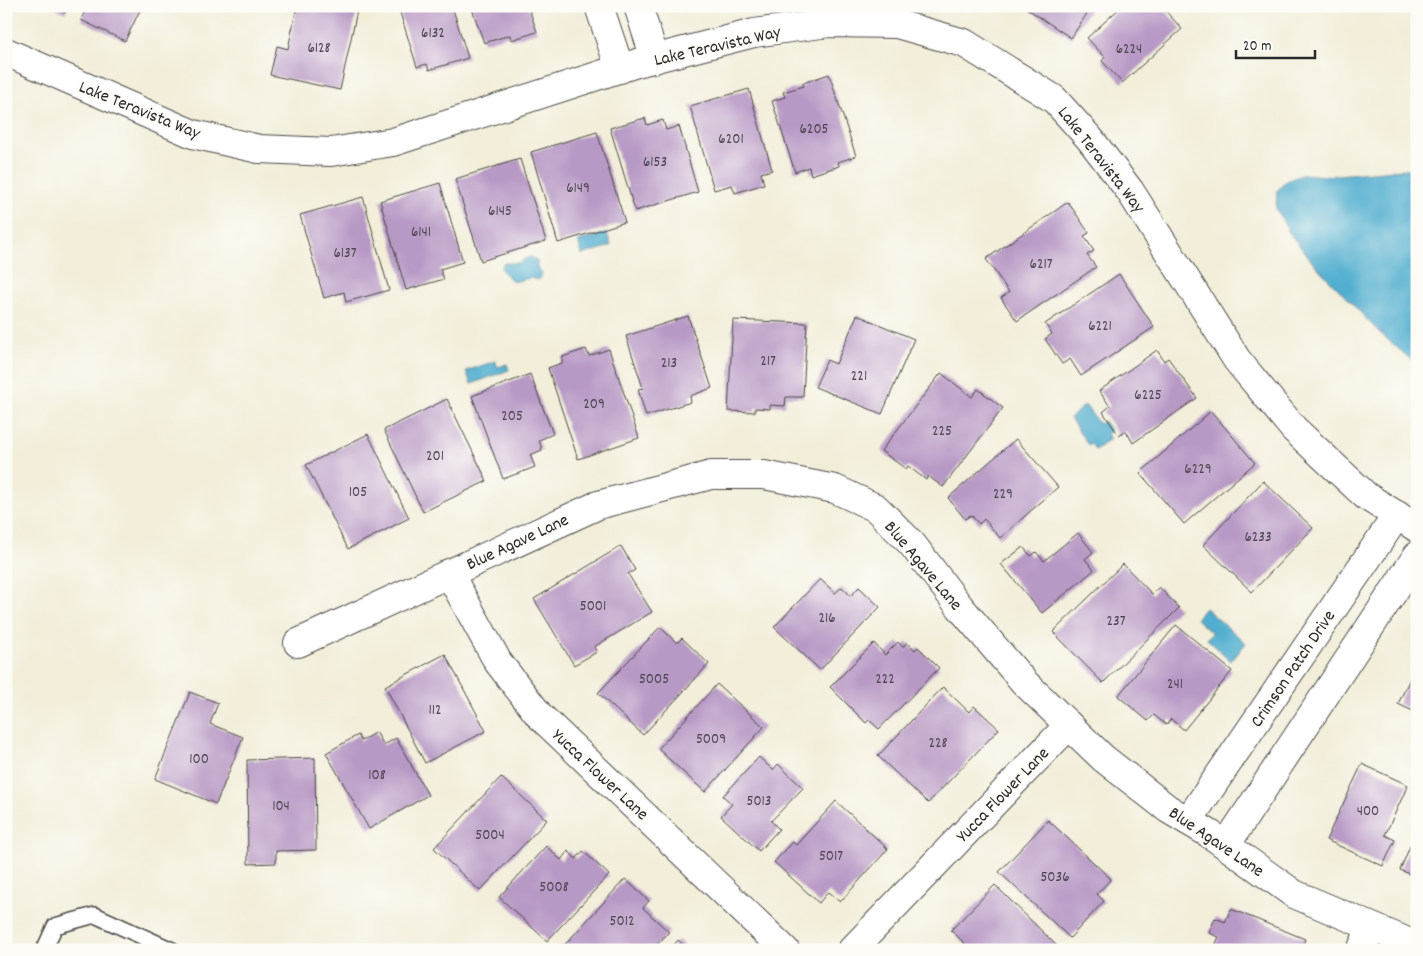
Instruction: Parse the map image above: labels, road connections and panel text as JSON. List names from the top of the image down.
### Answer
{
  "streets": {
    "street": [
      "Lake Teravista Way",
      "Blue Agave Lane",
      "Crimson Patch Drive",
      "Yucca Flower Lane"
    ]
  },
  "crossings": [
    ["Lake Teravista Way", "Crimson Patch Drive"],
    ["Blue Agave Lane", "Crimson Patch Drive"],
    ["Blue Agave Lane", "Yucca Flower Lane"]
  ],
  "house_numbers": [
    "6132",
    "6128",
    "6224",
    "6205",
    "6201",
    "6153",
    "6149",
    "6145",
    "6141",
    "6137",
    "6217",
    "6221",
    "217",
    "213",
    "221",
    "6225",
    "209",
    "205",
    "225",
    "201",
    "6229",
    "105",
    "229",
    "6233",
    "5001",
    "216",
    "237",
    "5005",
    "222",
    "241",
    "112",
    "5009",
    "228",
    "100",
    "108",
    "5013",
    "104",
    "400",
    "5004",
    "5017",
    "5036",
    "5008",
    "5012"
  ],
  "scale_bar": "20 m"
}
